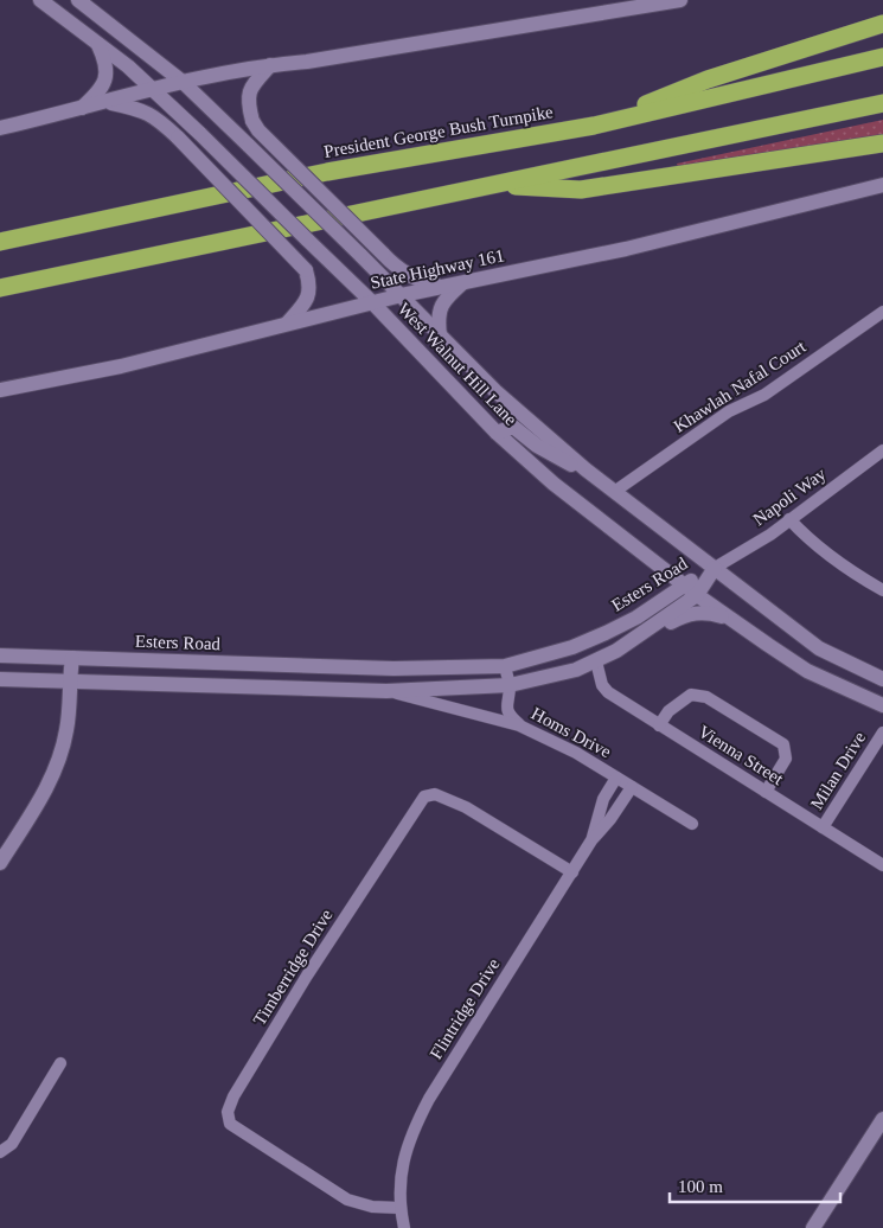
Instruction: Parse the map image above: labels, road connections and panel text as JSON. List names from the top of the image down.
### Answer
{
  "streets": {
    "highway": ["President George Bush Turnpike"],
    "main road": ["State Highway 161", "West Walnut Hill Lane", "Esters Road"],
    "street": [
      "Khawlah Nafal Court",
      "Napoli Way",
      "Homs Drive",
      "Vienna Street",
      "Milan Drive",
      "Timberridge Drive",
      "Flintridge Drive"
    ]
  },
  "crossings": [
    ["State Highway 161", "West Walnut Hill Lane"],
    ["West Walnut Hill Lane", "Khawlah Nafal Court"],
    ["West Walnut Hill Lane", "Napoli Way"],
    ["West Walnut Hill Lane", "Esters Road"],
    ["Napoli Way", "Esters Road"],
    ["Esters Road", "Homs Drive"],
    ["Esters Road", "Vienna Street"],
    ["Homs Drive", "Flintridge Drive"],
    ["Vienna Street", "Milan Drive"],
    ["Timberridge Drive", "Flintridge Drive"]
  ],
  "scale_bar": "100 m"
}
